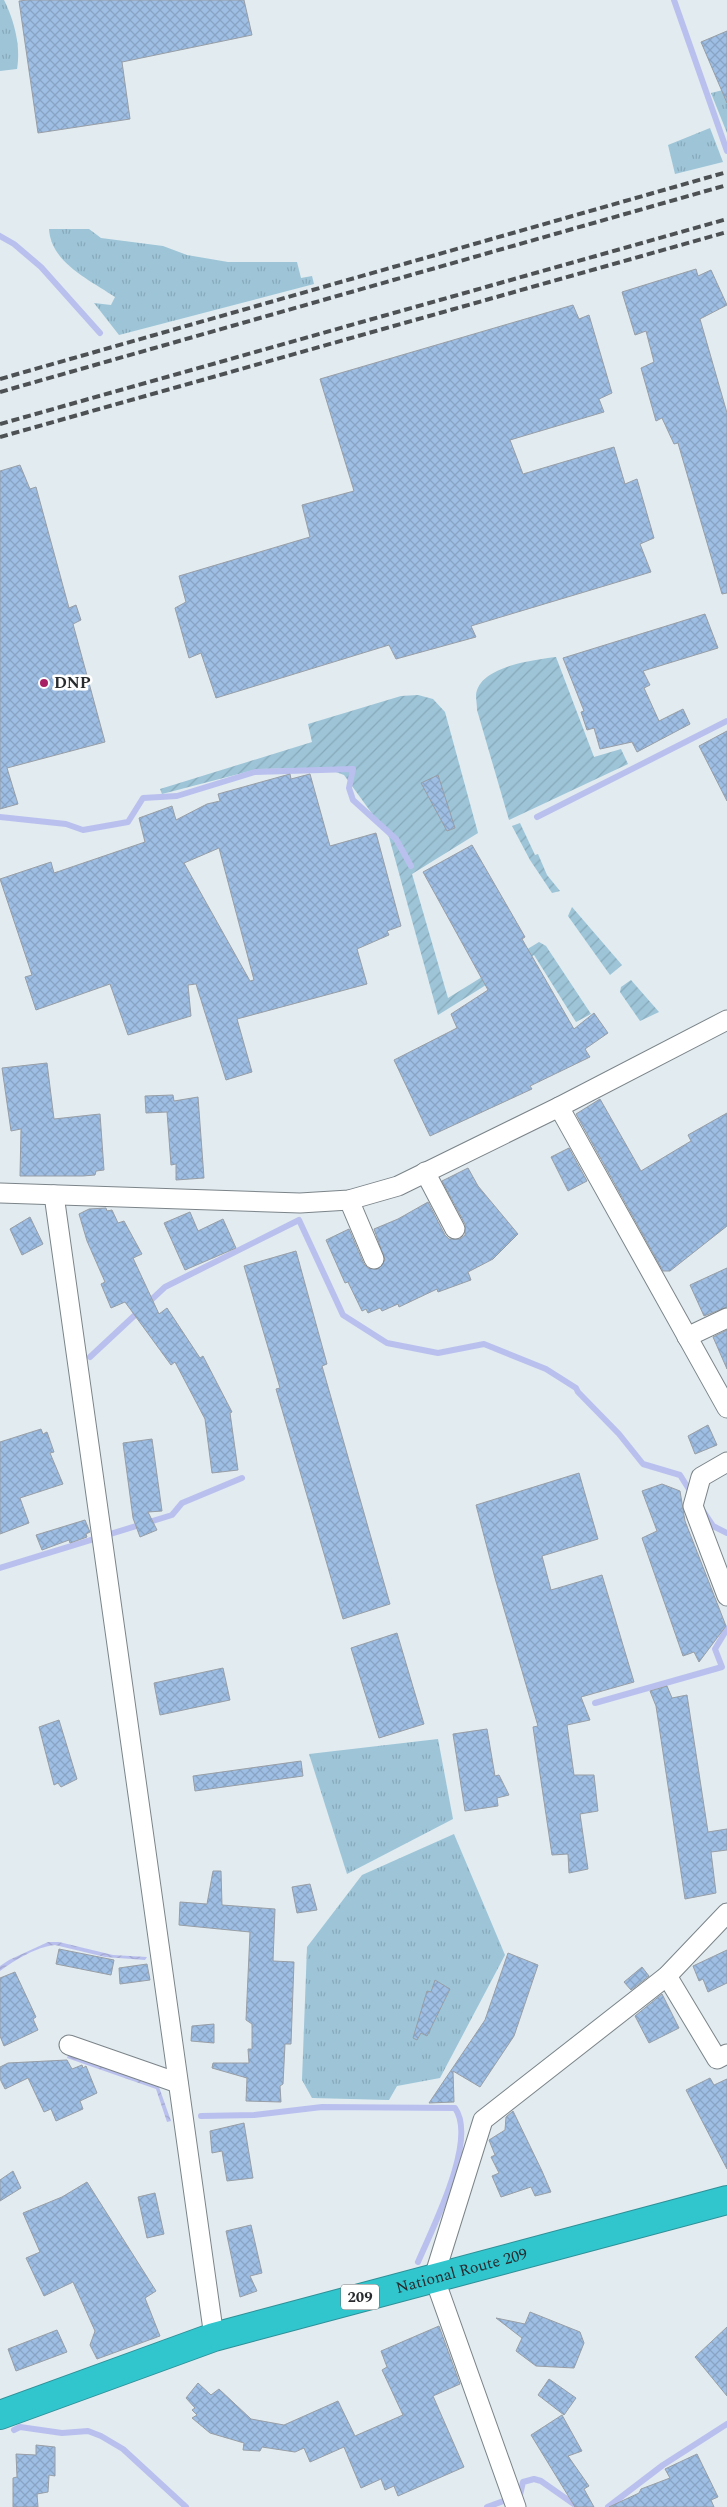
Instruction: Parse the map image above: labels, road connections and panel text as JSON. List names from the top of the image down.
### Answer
{
  "streets": {
    "highway": ["National Route 209", "209"]
  },
  "places": ["DNP"]
}
